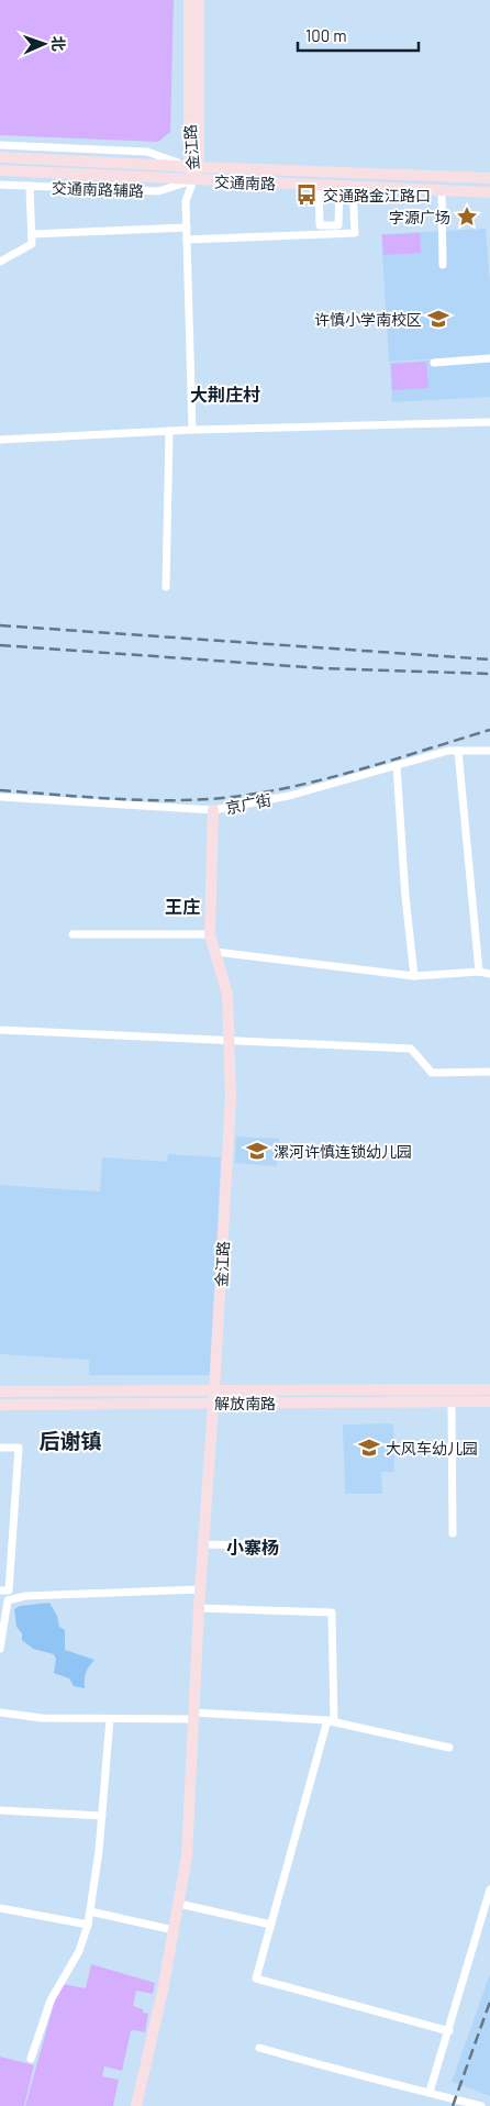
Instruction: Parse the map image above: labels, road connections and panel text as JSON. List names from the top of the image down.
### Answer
{
  "streets": {
    "main road": ["金江路", "交通南路", "解放南路"],
    "street": ["交通南路辅路", "京广街"]
  },
  "crossings": [
    ["金江路", "交通南路"],
    ["金江路", "交通南路辅路"],
    ["金江路", "京广街"],
    ["金江路", "解放南路"],
    ["交通南路", "交通南路辅路"]
  ],
  "districts": [
    "大荆庄村",
    "王庄",
    "后谢镇",
    "小寨杨"
  ],
  "places": {
    "bus stop": ["交通路金江路口"],
    "place": ["字源广场"],
    "school or university": ["许慎小学南校区", "漯河许慎连锁幼儿园", "大风车幼儿园"]
  },
  "scale_bar": "100 m",
  "north": "right"
}
